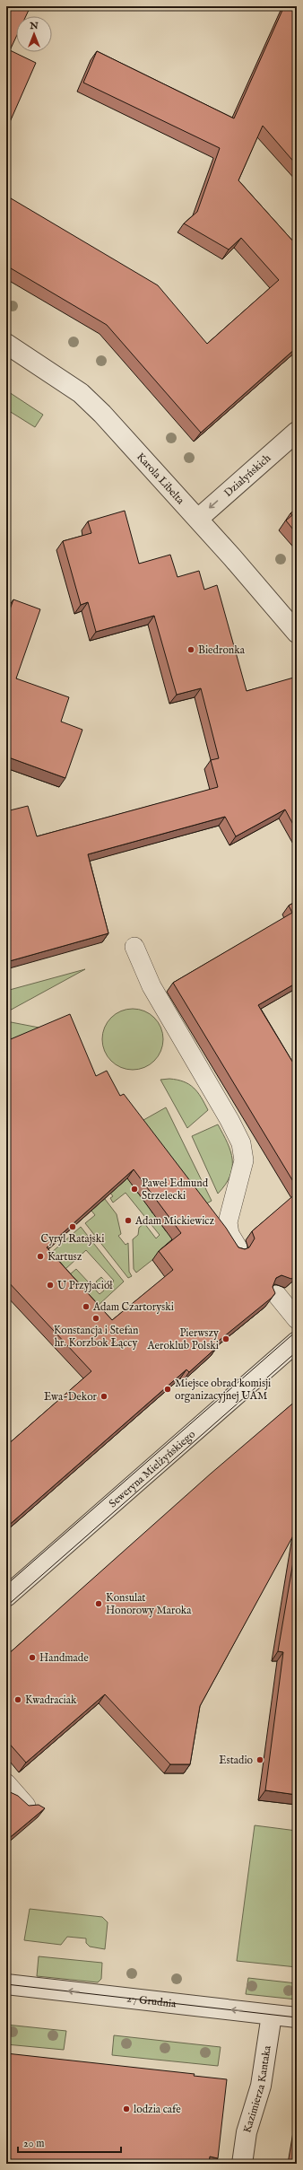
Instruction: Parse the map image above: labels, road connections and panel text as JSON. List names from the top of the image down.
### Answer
{
  "streets": {
    "street": [
      "Działyńskich",
      "Karola Libelta",
      "Seweryna Mielżyńskiego",
      "27 Grudnia",
      "Kazimierza Kantaka"
    ]
  },
  "crossings": [
    ["Działyńskich", "Karola Libelta"],
    ["27 Grudnia", "Kazimierza Kantaka"]
  ],
  "one_way": ["Działyńskich", "27 Grudnia"],
  "places": [
    "Biedronka",
    "Paweł Edmund Strzelecki",
    "Adam Mickiewicz",
    "Cyryl Ratajski",
    "Kartusz",
    "U Przyjaciół",
    "Adam Czartoryski",
    "Konstancja i Stefan hr. Korzbok Łąccy",
    "Pierwszy Aeroklub Polski",
    "Miejsce obrad komisji organizacyjnej UAM",
    "Ewa-Dekor",
    "Konsulat Honorowy Maroka",
    "Handmade",
    "Kwadraciak",
    "Estadio",
    "lodzia cafe"
  ],
  "scale_bar": "20 m",
  "north": "top"
}
